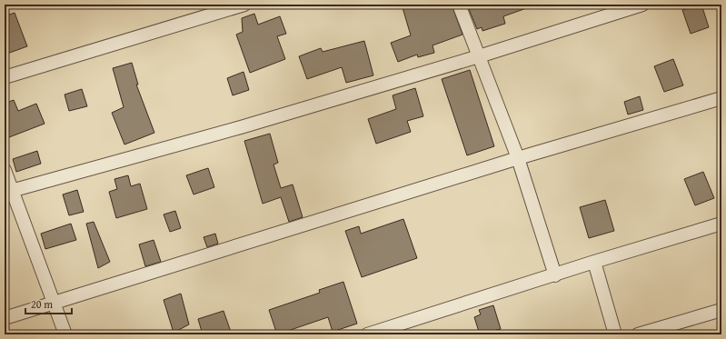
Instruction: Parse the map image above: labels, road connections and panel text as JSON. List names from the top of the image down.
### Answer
{
  "scale_bar": "20 m"
}
